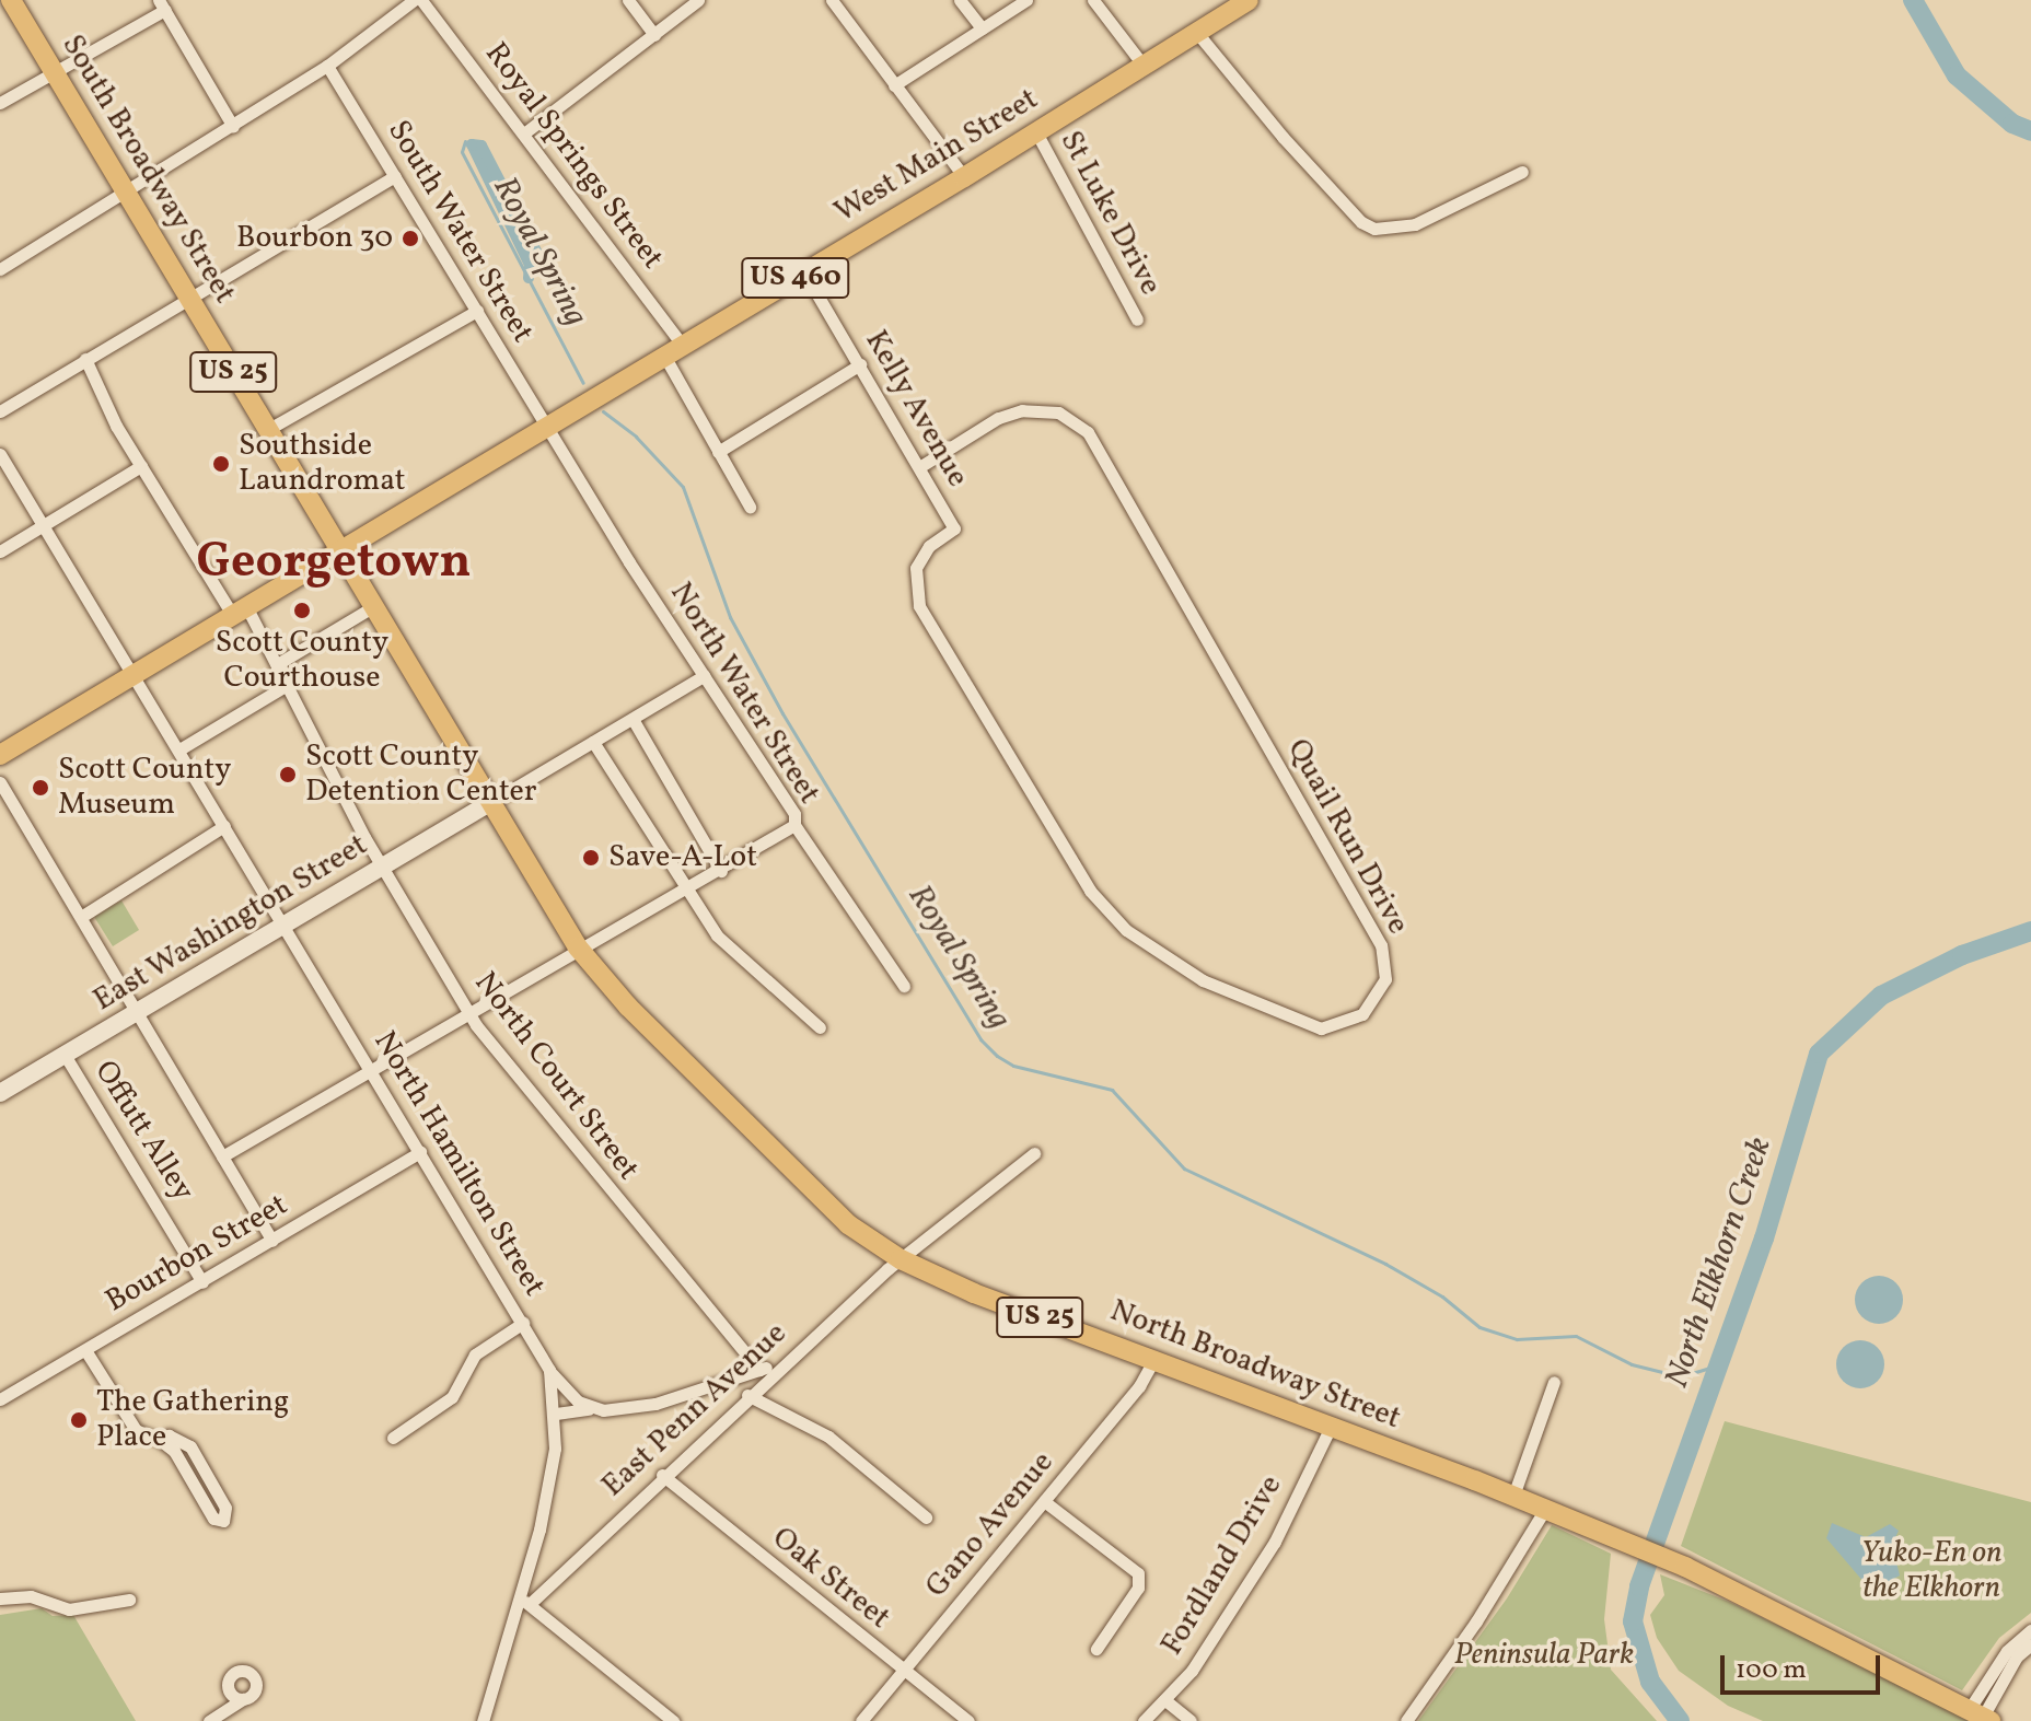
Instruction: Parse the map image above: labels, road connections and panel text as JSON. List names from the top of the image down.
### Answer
{
  "streets": {
    "main road": [
      "West Main Street",
      "South Broadway Street",
      "US 460",
      "US 25",
      "North Broadway Street"
    ],
    "street": [
      "Royal Springs Street",
      "St Luke Drive",
      "South Water Street",
      "Kelly Avenue",
      "North Water Street",
      "Quail Run Drive",
      "East Washington Street",
      "North Court Street",
      "Offutt Alley",
      "North Hamilton Street",
      "Bourbon Street",
      "East Penn Avenue",
      "Gano Avenue",
      "Fordland Drive",
      "Oak Street"
    ]
  },
  "crossings": [
    ["Royal Springs Street", "West Main Street"],
    ["West Main Street", "South Broadway Street"],
    ["West Main Street", "St Luke Drive"],
    ["West Main Street", "South Water Street"],
    ["West Main Street", "US 460"],
    ["West Main Street", "US 25"],
    ["West Main Street", "Kelly Avenue"],
    ["West Main Street", "North Water Street"],
    ["South Broadway Street", "US 460"],
    ["South Broadway Street", "US 25"],
    ["South Water Street", "North Water Street"],
    ["US 460", "US 25"],
    ["US 460", "North Court Street"],
    ["US 460", "North Hamilton Street"],
    ["US 25", "East Washington Street"],
    ["US 25", "North Broadway Street"],
    ["Kelly Avenue", "Quail Run Drive"],
    ["East Washington Street", "North Court Street"],
    ["East Washington Street", "Offutt Alley"],
    ["East Washington Street", "North Hamilton Street"],
    ["East Washington Street", "North Broadway Street"],
    ["Offutt Alley", "Bourbon Street"],
    ["North Hamilton Street", "Bourbon Street"],
    ["North Hamilton Street", "East Penn Avenue"],
    ["North Broadway Street", "East Penn Avenue"],
    ["North Broadway Street", "Gano Avenue"],
    ["North Broadway Street", "Fordland Drive"],
    ["East Penn Avenue", "Oak Street"],
    ["Gano Avenue", "Oak Street"]
  ],
  "districts": ["Georgetown"],
  "water": ["Royal Spring", "North Elkhorn Creek"],
  "parks": ["Yuko-En on the Elkhorn", "Peninsula Park"],
  "places": [
    "Bourbon 30",
    "Southside Laundromat",
    "Scott County Courthouse",
    "Scott County Detention Center",
    "Scott County Museum",
    "Save-A-Lot",
    "The Gathering Place"
  ],
  "scale_bar": "100 m"
}
